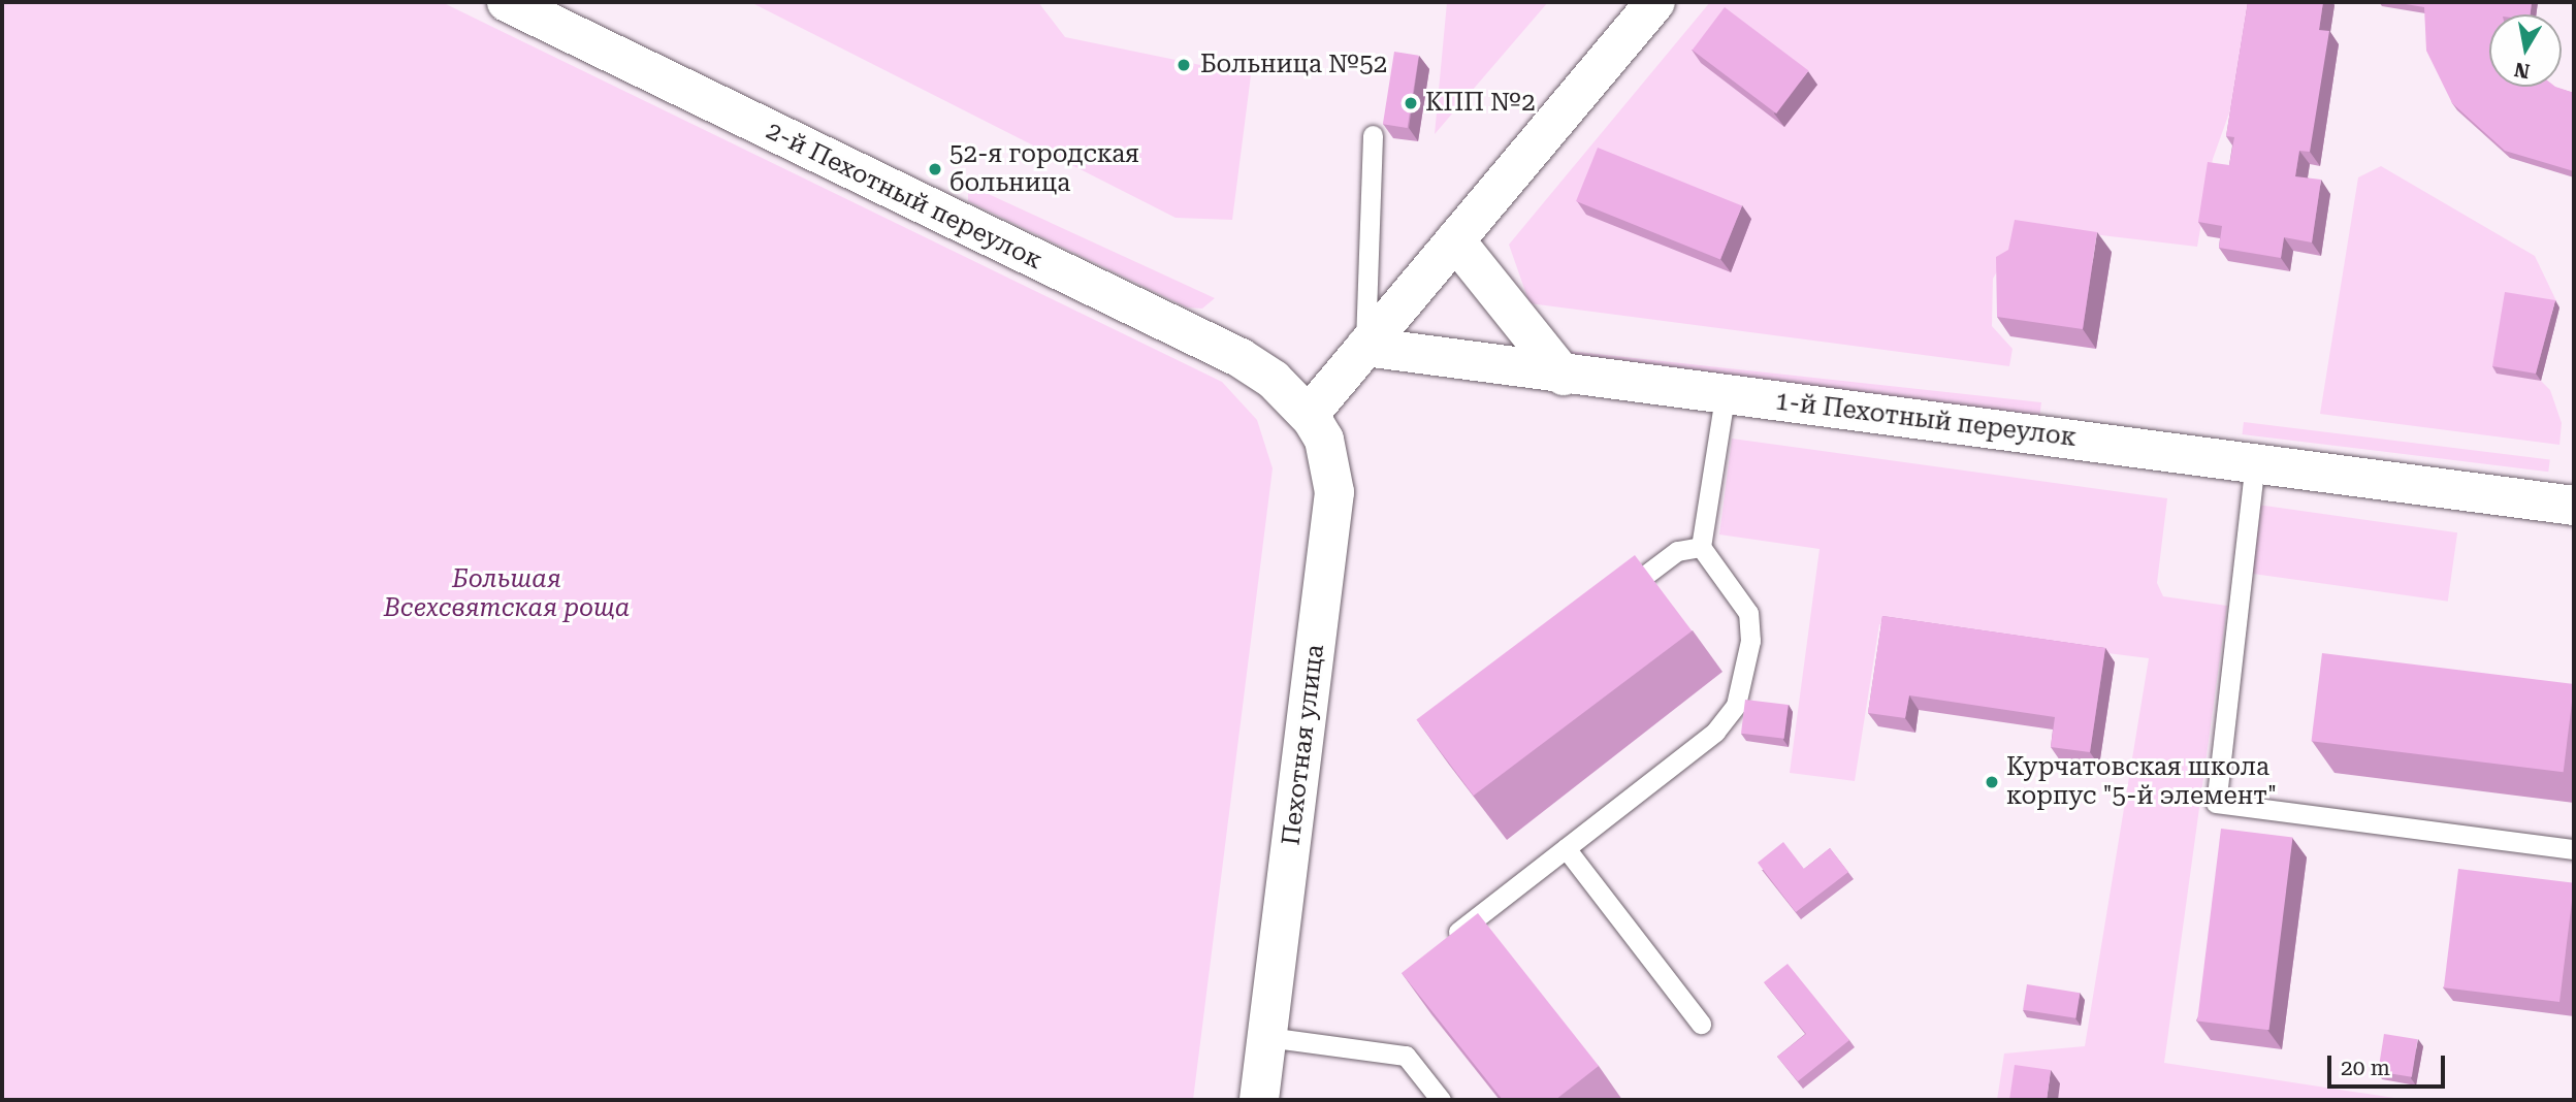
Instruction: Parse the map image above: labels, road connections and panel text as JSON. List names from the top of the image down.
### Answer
{
  "streets": {
    "street": ["2-й Пехотный переулок", "1-й Пехотный переулок", "Пехотная улица"]
  },
  "crossings": [
    ["2-й Пехотный переулок", "Пехотная улица"]
  ],
  "parks": ["Большая Всехсвятская роща"],
  "places": [
    "Больница №52",
    "КПП №2",
    "52-я городская больница",
    "Курчатовская школа корпус \"5-й элемент\""
  ],
  "scale_bar": "20 m",
  "north": "bottom"
}
